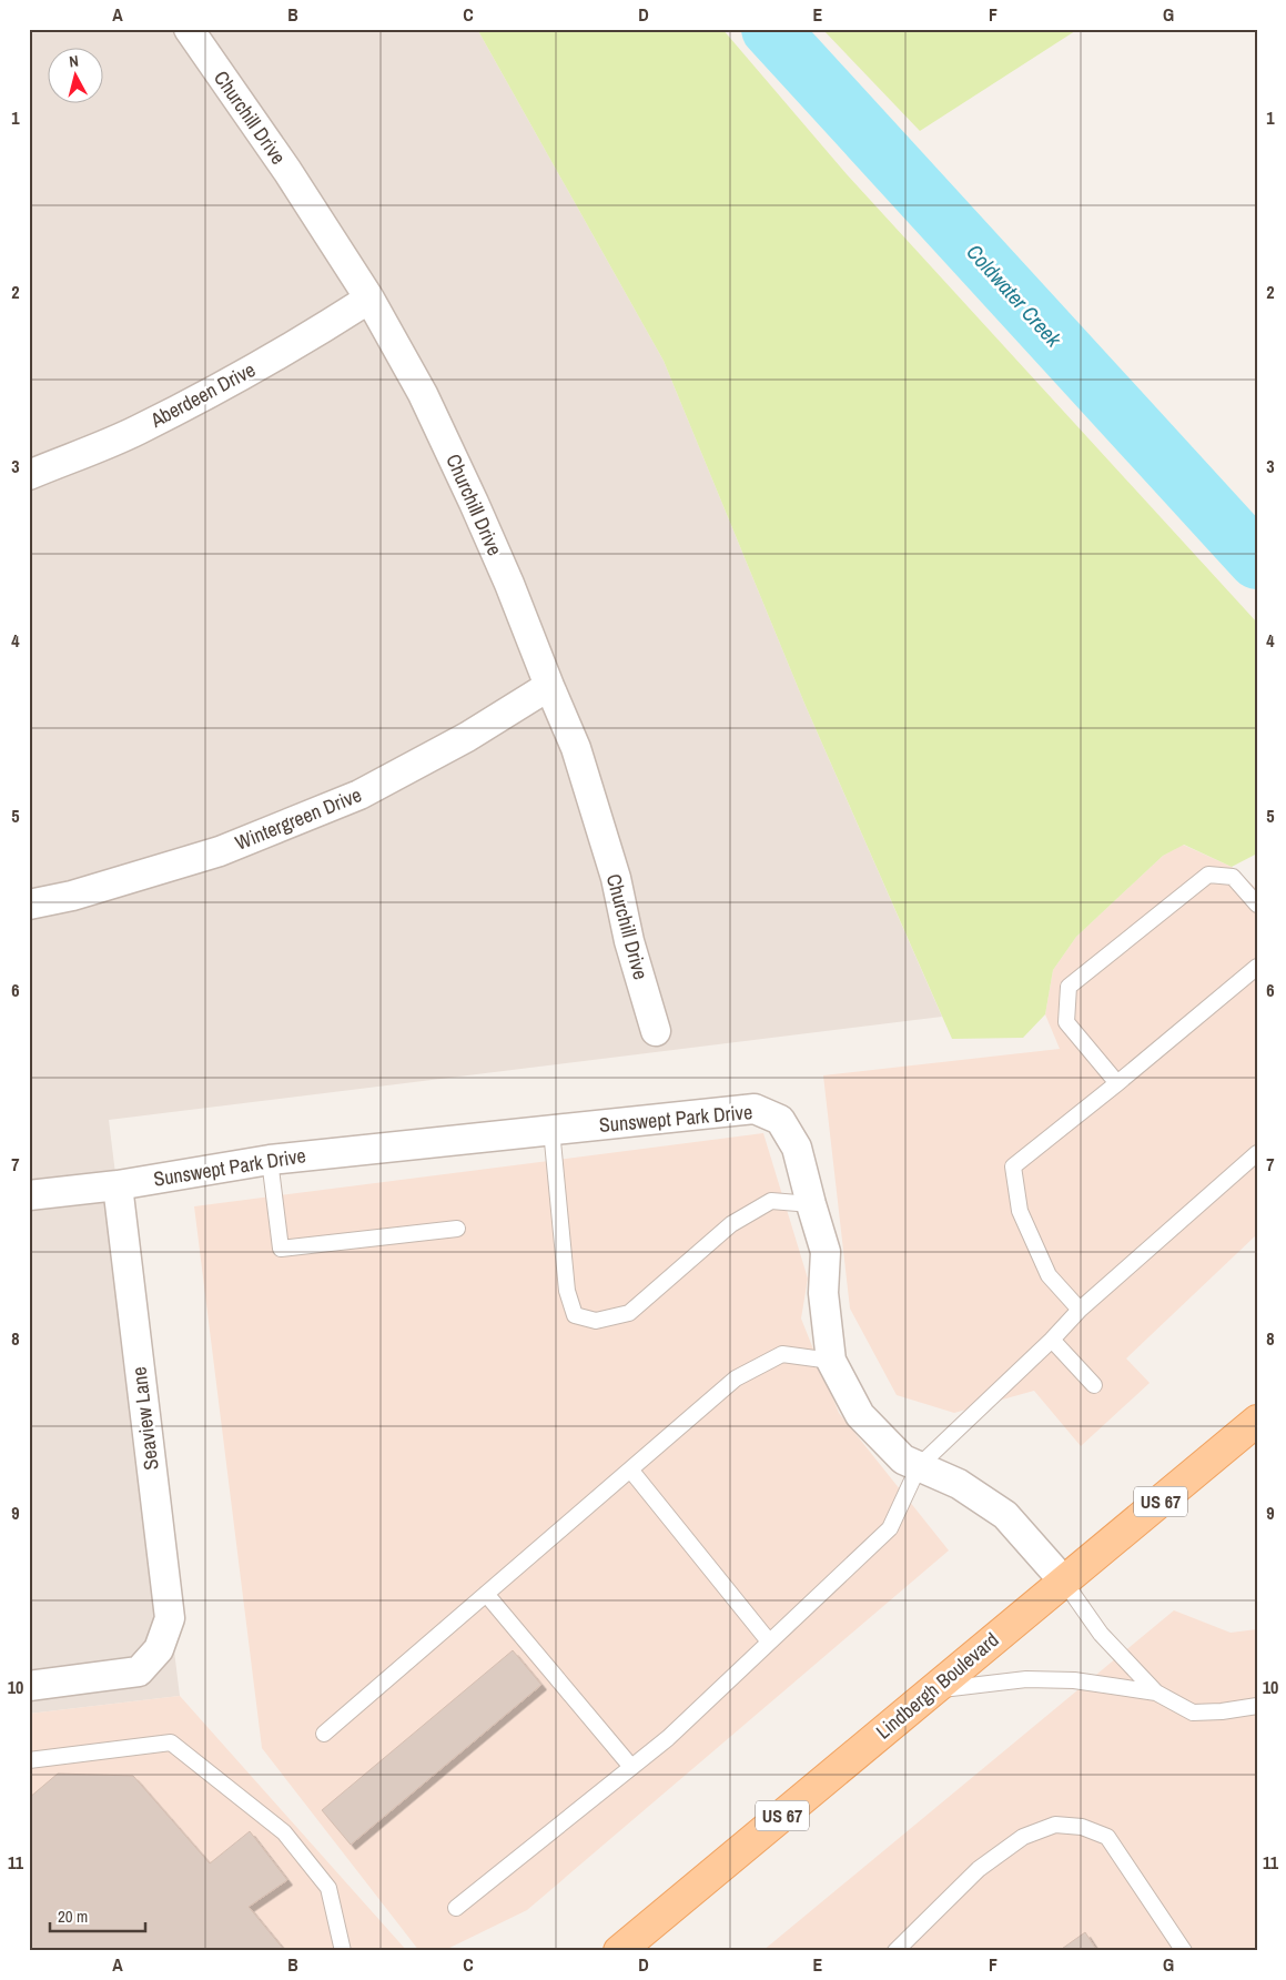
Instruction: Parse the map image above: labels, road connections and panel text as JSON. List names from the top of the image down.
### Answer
{
  "streets": {
    "main road": ["US 67", "Lindbergh Boulevard"],
    "street": [
      "Churchill Drive",
      "Aberdeen Drive",
      "Wintergreen Drive",
      "Sunswept Park Drive",
      "Seaview Lane"
    ]
  },
  "crossings": [
    ["Churchill Drive", "Aberdeen Drive"],
    ["Churchill Drive", "Wintergreen Drive"],
    ["Sunswept Park Drive", "Seaview Lane"],
    ["Sunswept Park Drive", "Lindbergh Boulevard"]
  ],
  "water": ["Coldwater Creek"],
  "scale_bar": "20 m",
  "north": "top",
  "grid": {
    "columns": [
      "A",
      "B",
      "C",
      "D",
      "E",
      "F",
      "G"
    ],
    "rows": [
      "1",
      "2",
      "3",
      "4",
      "5",
      "6",
      "7",
      "8",
      "9",
      "10",
      "11"
    ]
  }
}
